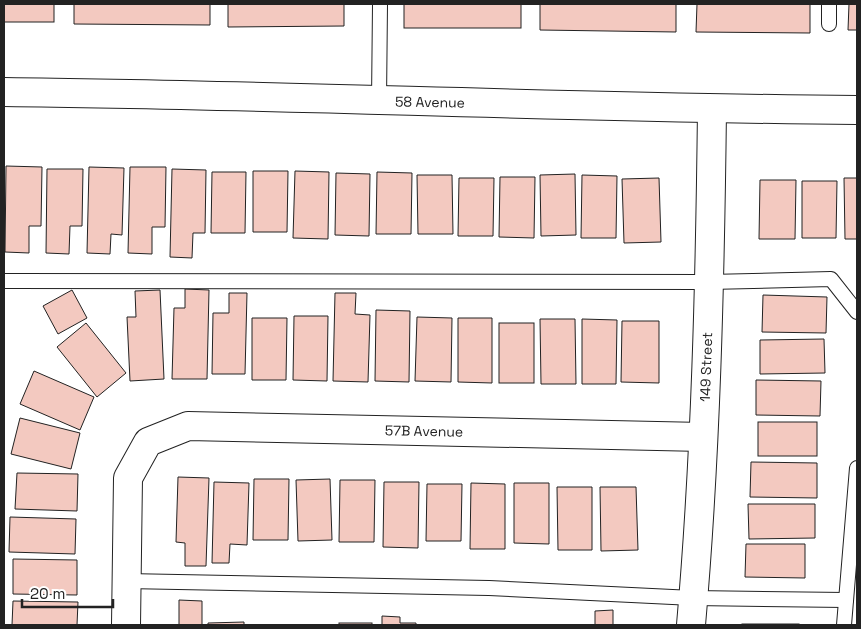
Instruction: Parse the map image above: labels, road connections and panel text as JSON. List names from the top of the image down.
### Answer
{
  "streets": {
    "street": ["58 Avenue", "149 Street", "57B Avenue"]
  },
  "crossings": [
    ["58 Avenue", "149 Street"],
    ["149 Street", "57B Avenue"]
  ],
  "scale_bar": "20 m"
}
